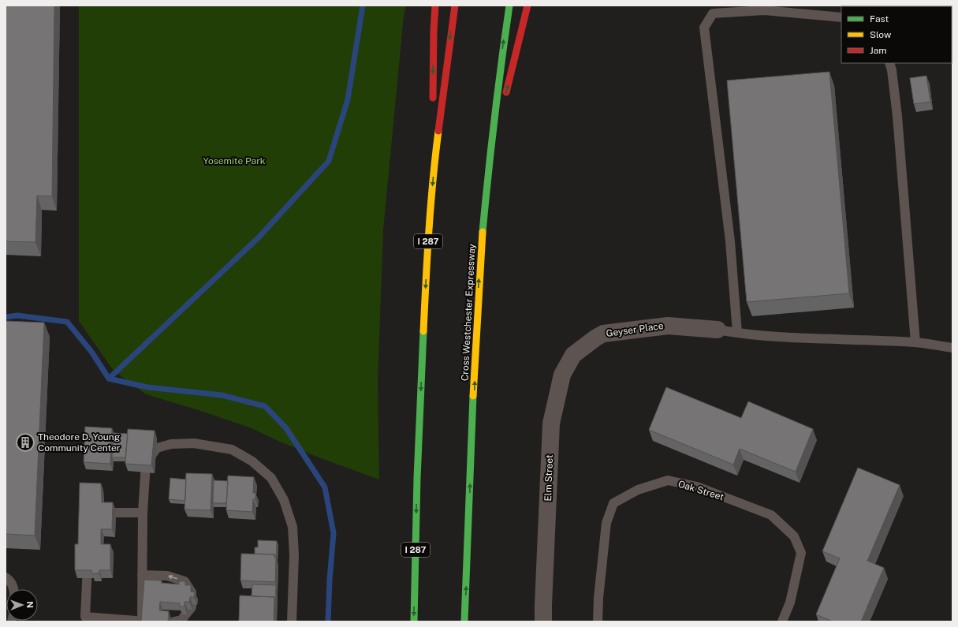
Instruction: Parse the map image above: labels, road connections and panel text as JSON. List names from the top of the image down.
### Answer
{
  "streets": {
    "highway": ["I 287", "Cross Westchester Expressway"],
    "street": ["Geyser Place", "Elm Street"],
    "lane": ["Oak Street"]
  },
  "crossings": [
    ["Geyser Place", "Elm Street"]
  ],
  "parks": ["Yosemite Park"],
  "places": {
    "building": ["Theodore D. Young Community Center"]
  },
  "legend": ["Fast", "Slow", "Jam"],
  "north": "right"
}
